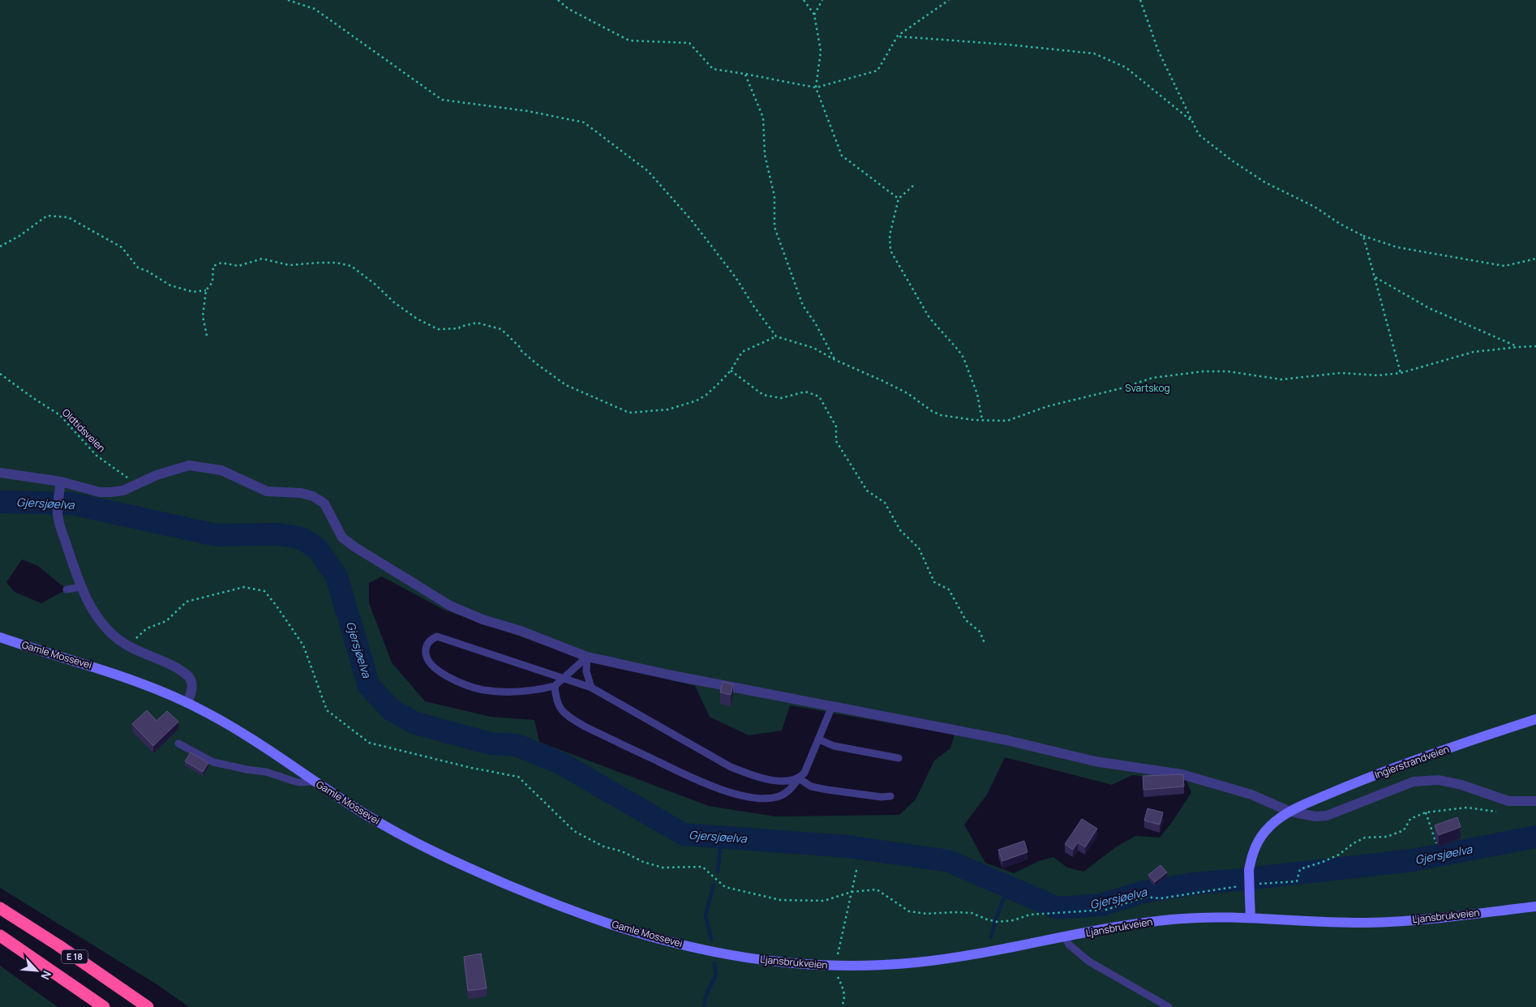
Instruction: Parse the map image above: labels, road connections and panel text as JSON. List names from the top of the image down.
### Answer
{
  "streets": {
    "highway": ["E 18"],
    "main road": ["Gamle Mossevei", "Ingierstrandveien", "Ljansbrukveien"],
    "path": ["Oldtidsveien"]
  },
  "crossings": [
    ["Gamle Mossevei", "Ljansbrukveien"],
    ["Ingierstrandveien", "Ljansbrukveien"]
  ],
  "water": ["Gjersjøelva"],
  "parks": ["Svartskog"],
  "north": "bottom right"
}
